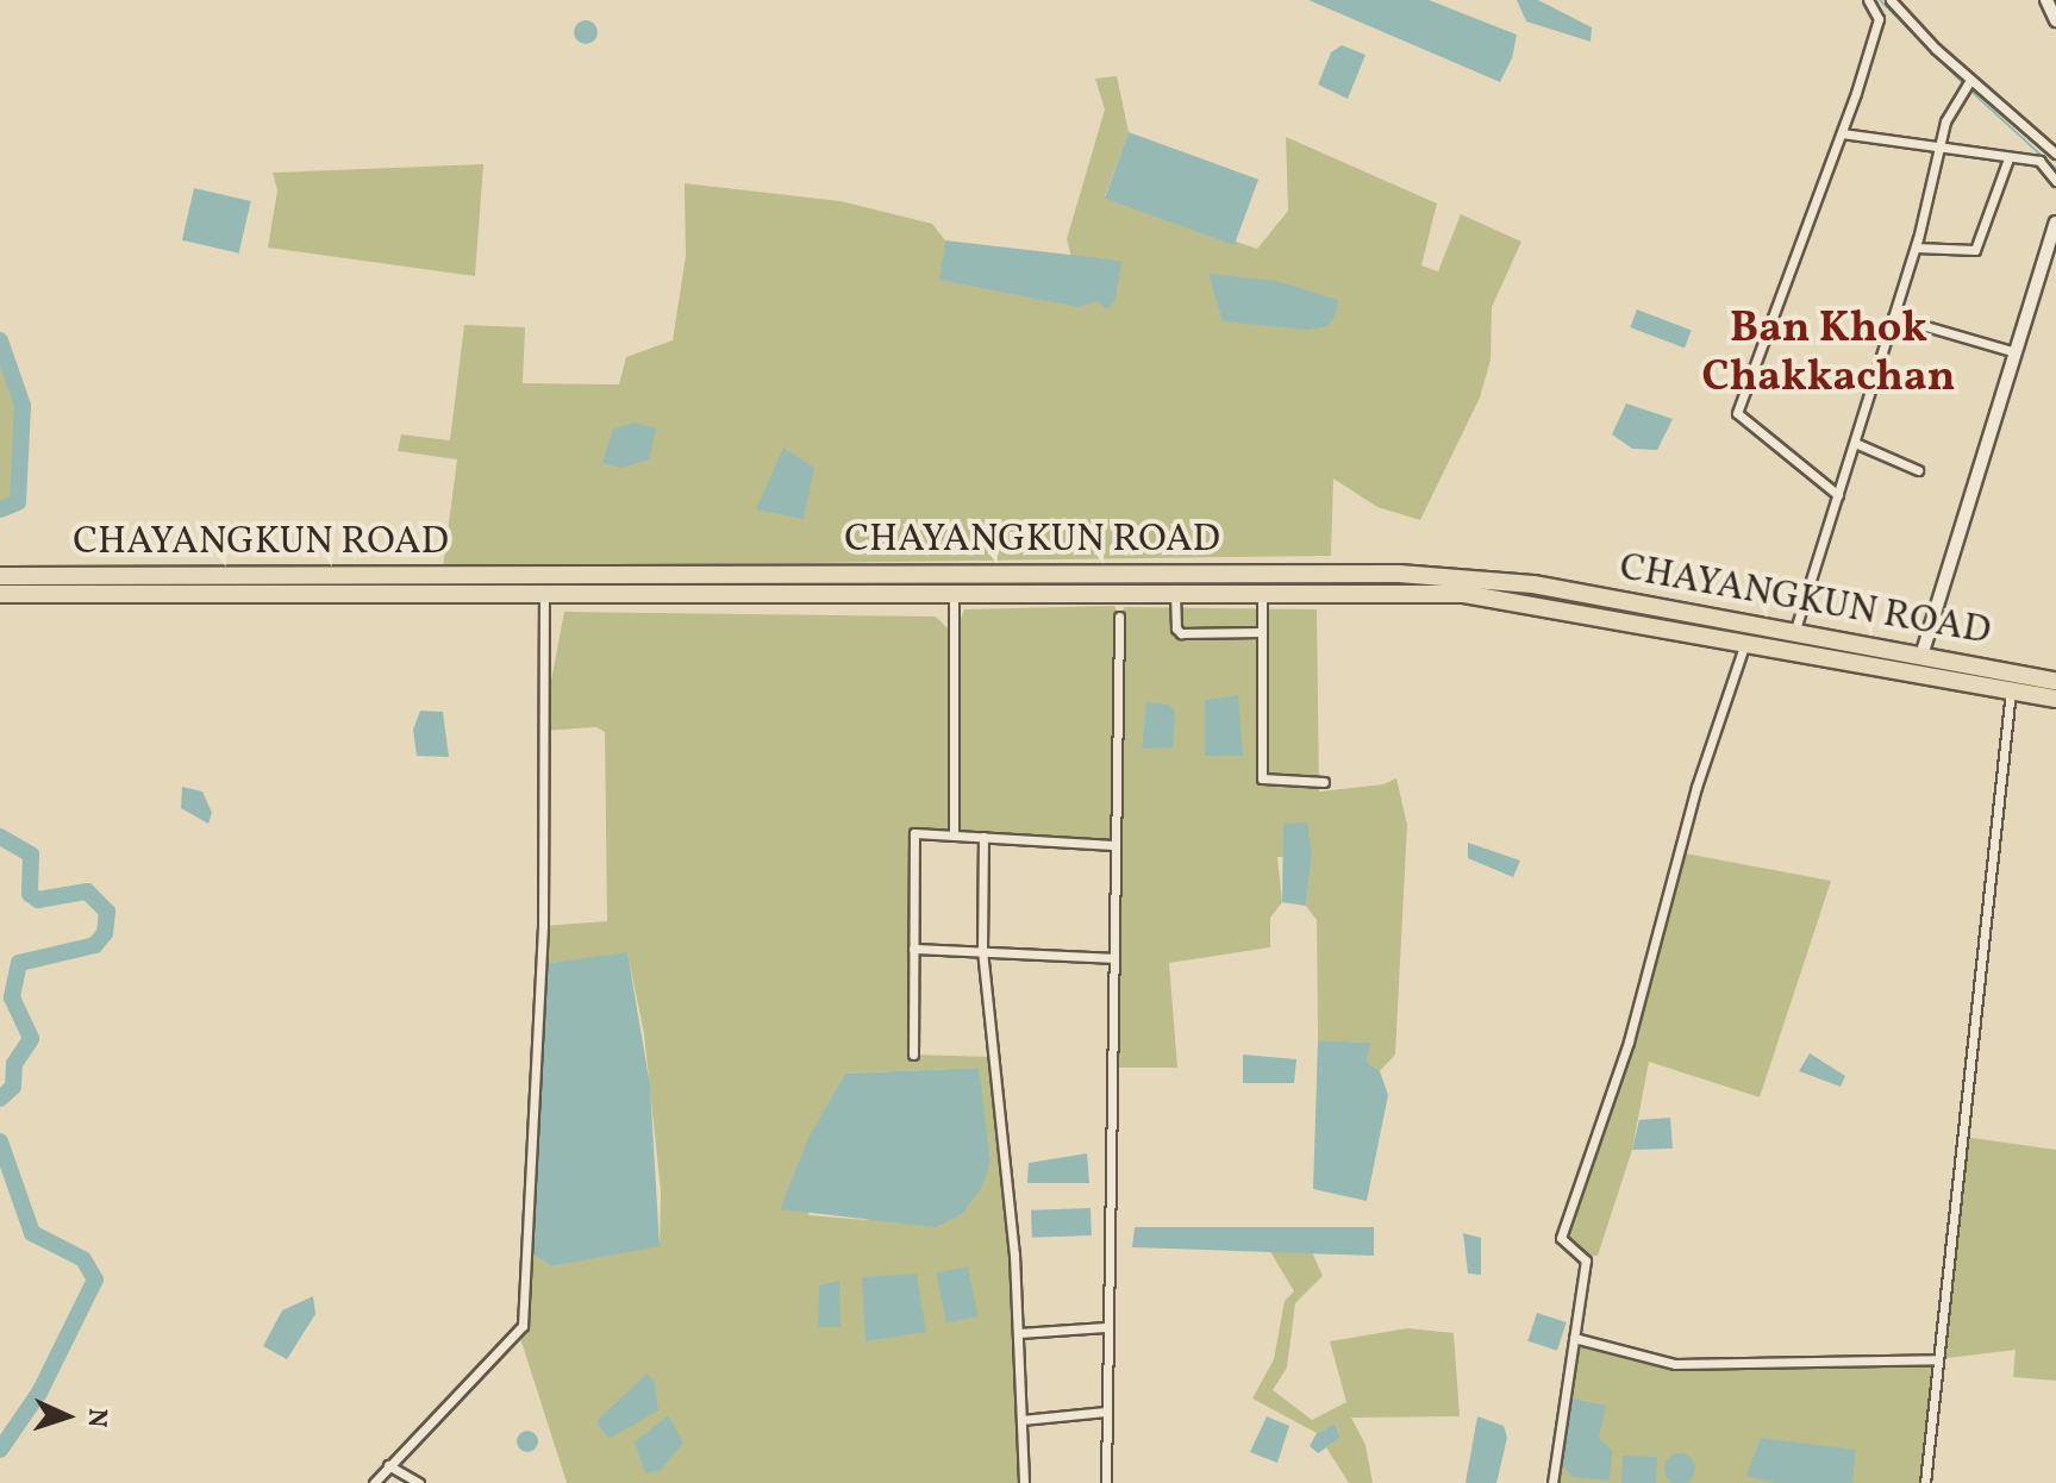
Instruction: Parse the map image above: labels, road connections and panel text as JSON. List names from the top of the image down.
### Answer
{
  "streets": {
    "highway": ["CHAYANGKUN ROAD"]
  },
  "districts": ["Ban Khok Chakkachan"],
  "north": "right"
}
